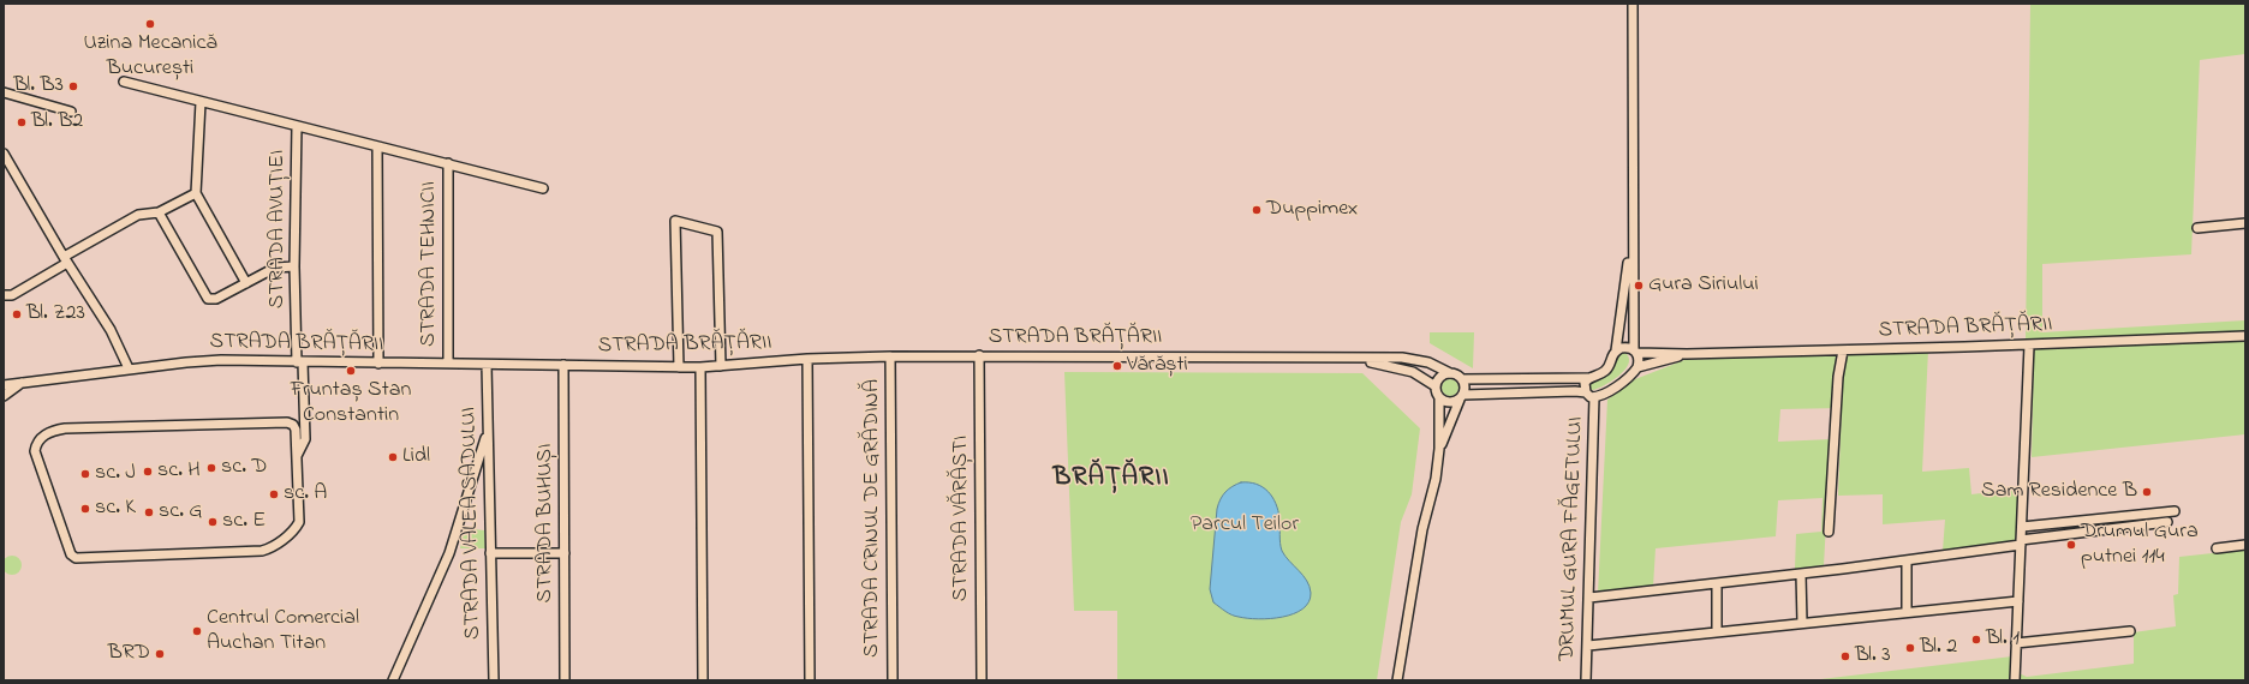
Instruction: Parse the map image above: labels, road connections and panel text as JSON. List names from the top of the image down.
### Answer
{
  "streets": {
    "street": [
      "STRADA AVUȚIEI",
      "STRADA TEHNICII",
      "STRADA BRĂȚĂRII",
      "STRADA CRINUL DE GRĂDINĂ",
      "STRADA VĂRĂȘTI",
      "STRADA VALEA SADULUI",
      "STRADA BUHUȘI",
      "DRUMUL GURA FĂGETULUI"
    ]
  },
  "crossings": [
    ["STRADA AVUȚIEI", "STRADA BRĂȚĂRII"],
    ["STRADA TEHNICII", "STRADA BRĂȚĂRII"],
    ["STRADA BRĂȚĂRII", "STRADA CRINUL DE GRĂDINĂ"],
    ["STRADA BRĂȚĂRII", "STRADA VĂRĂȘTI"],
    ["STRADA BRĂȚĂRII", "STRADA VALEA SADULUI"],
    ["STRADA BRĂȚĂRII", "STRADA BUHUȘI"]
  ],
  "districts": ["BRĂȚĂRII"],
  "parks": ["Parcul Teilor"],
  "places": [
    "Uzina Mecanică București",
    "Bl. B3",
    "Bl. B2",
    "Duppimex",
    "Gura Siriului",
    "Bl. Z23",
    "Vărăști",
    "Fruntaș Stan Constantin",
    "Lidl",
    "sc. D",
    "sc. H",
    "sc. J",
    "Sam Residence B",
    "sc. A",
    "sc. K",
    "sc. G",
    "sc. E",
    "Drumul Gura putnei 114",
    "Centrul Comercial Auchan Titan",
    "Bl. 1",
    "Bl. 2",
    "BRD",
    "Bl. 3"
  ]
}
